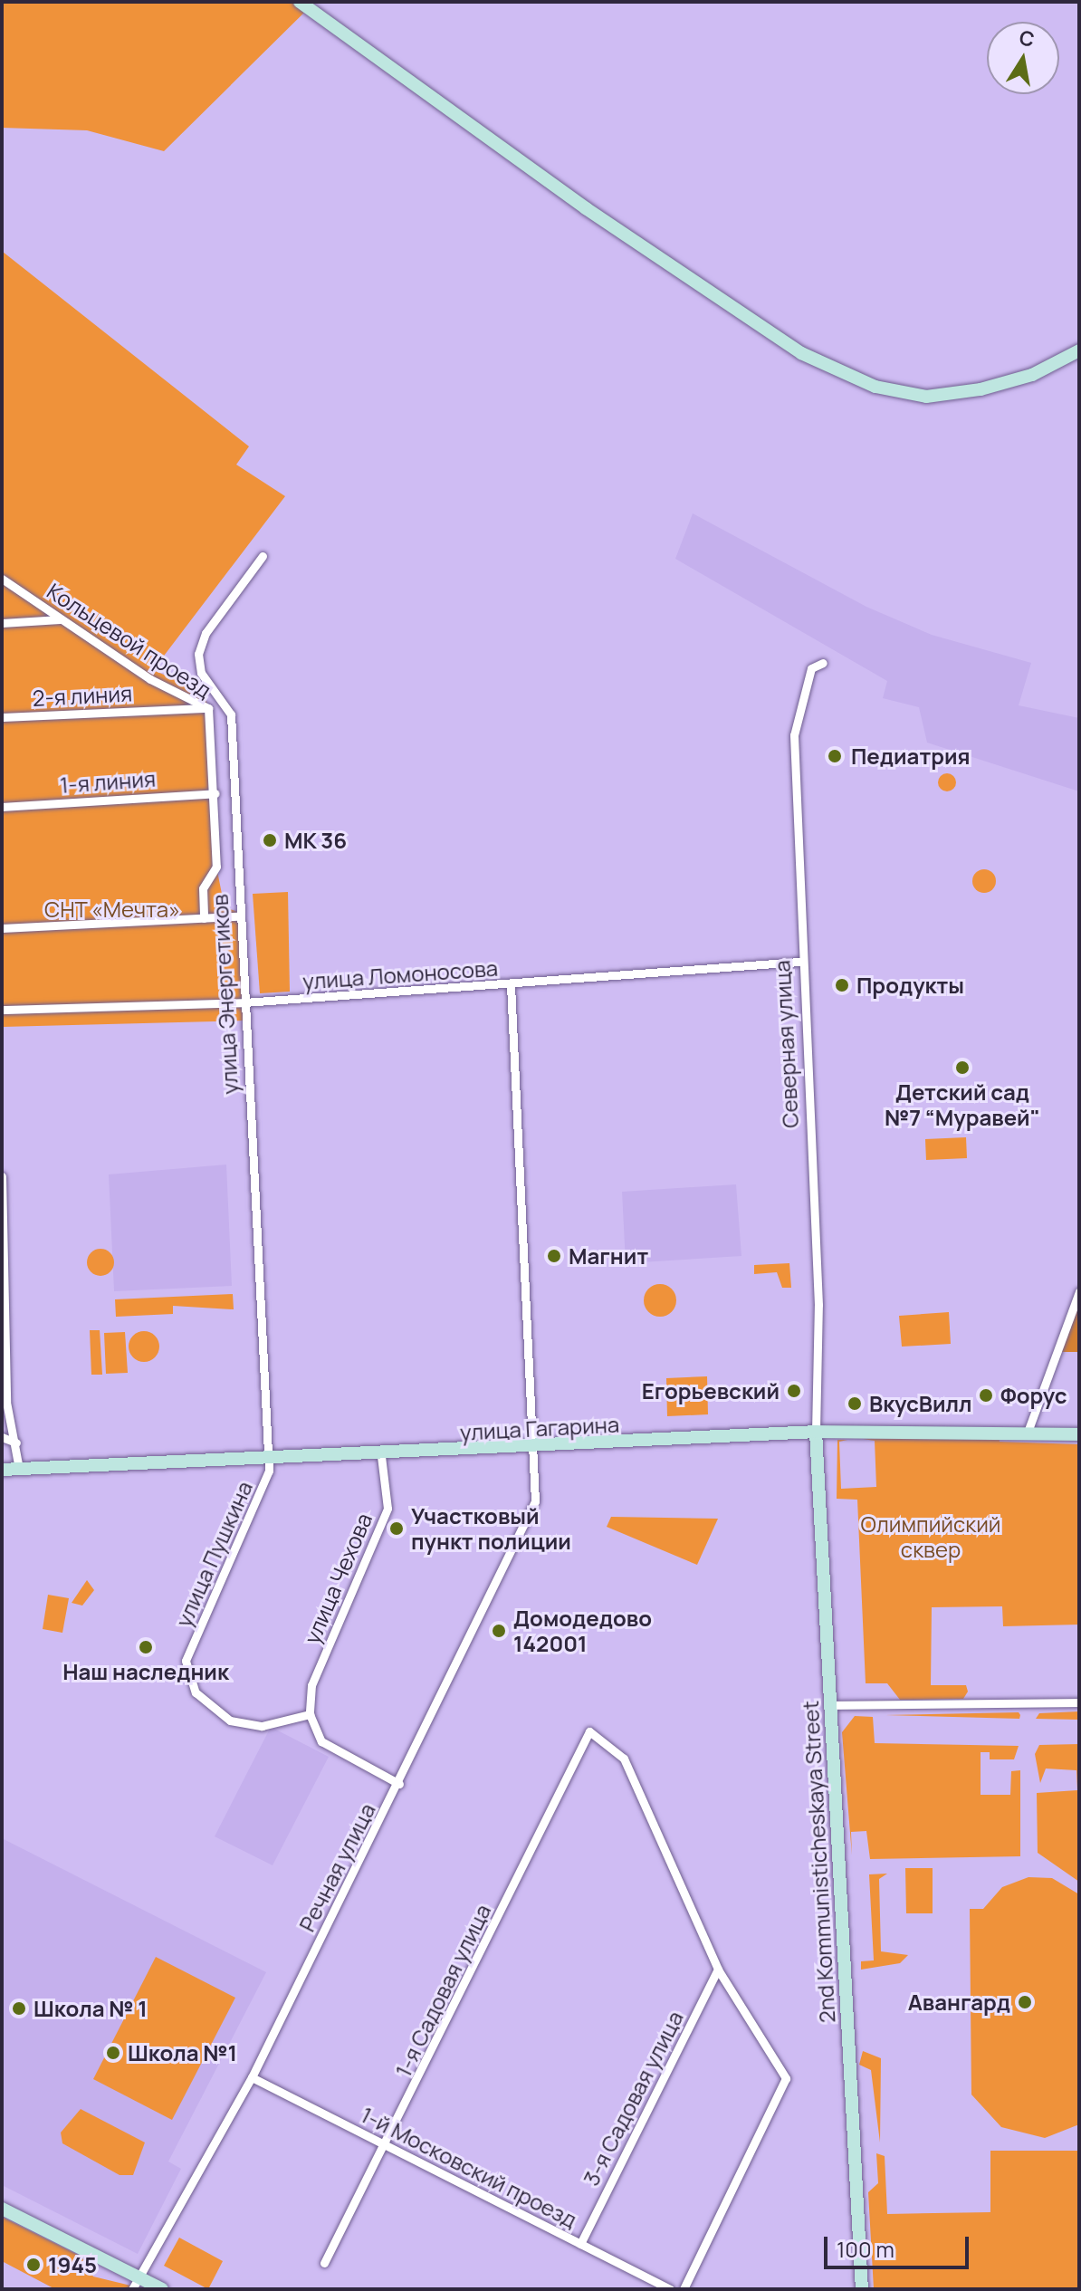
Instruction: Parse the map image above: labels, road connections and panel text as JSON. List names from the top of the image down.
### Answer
{
  "streets": {
    "street": [
      "Кольцевой проезд",
      "2-я линия",
      "1-я линия",
      "улица Ломоносова",
      "улица Энергетиков",
      "Северная улица",
      "улица Гагарина",
      "улица Пушкина",
      "улица Чехова",
      "2nd Kommunisticheskaya Street",
      "Речная улица",
      "1-я Садовая улица",
      "3-я Садовая улица",
      "1-й Московский проезд"
    ]
  },
  "crossings": [
    ["Кольцевой проезд", "2-я линия"],
    ["Кольцевой проезд", "1-я линия"],
    ["улица Ломоносова", "улица Энергетиков"],
    ["улица Ломоносова", "Северная улица"],
    ["улица Ломоносова", "Речная улица"],
    ["улица Энергетиков", "улица Гагарина"],
    ["улица Энергетиков", "улица Пушкина"],
    ["Северная улица", "улица Гагарина"],
    ["Северная улица", "2nd Kommunisticheskaya Street"],
    ["улица Гагарина", "улица Пушкина"],
    ["улица Гагарина", "улица Чехова"],
    ["улица Гагарина", "2nd Kommunisticheskaya Street"],
    ["улица Гагарина", "Речная улица"],
    ["улица Пушкина", "улица Чехова"],
    ["Речная улица", "1-й Московский проезд"],
    ["1-я Садовая улица", "3-я Садовая улица"],
    ["1-я Садовая улица", "1-й Московский проезд"],
    ["3-я Садовая улица", "1-й Московский проезд"]
  ],
  "parks": ["СНТ «Мечта»", "Олимпийский сквер"],
  "places": [
    "Педиатрия",
    "МК 36",
    "Продукты",
    "Детский сад №7 “Муравей\"",
    "Магнит",
    "Егорьевский",
    "Форус",
    "ВкусВилл",
    "Участковый пункт полиции",
    "Домодедово 142001",
    "Наш наследник",
    "Авангард",
    "Школа № 1",
    "Школа №1",
    "1945"
  ],
  "scale_bar": "100 m",
  "north": "top"
}
